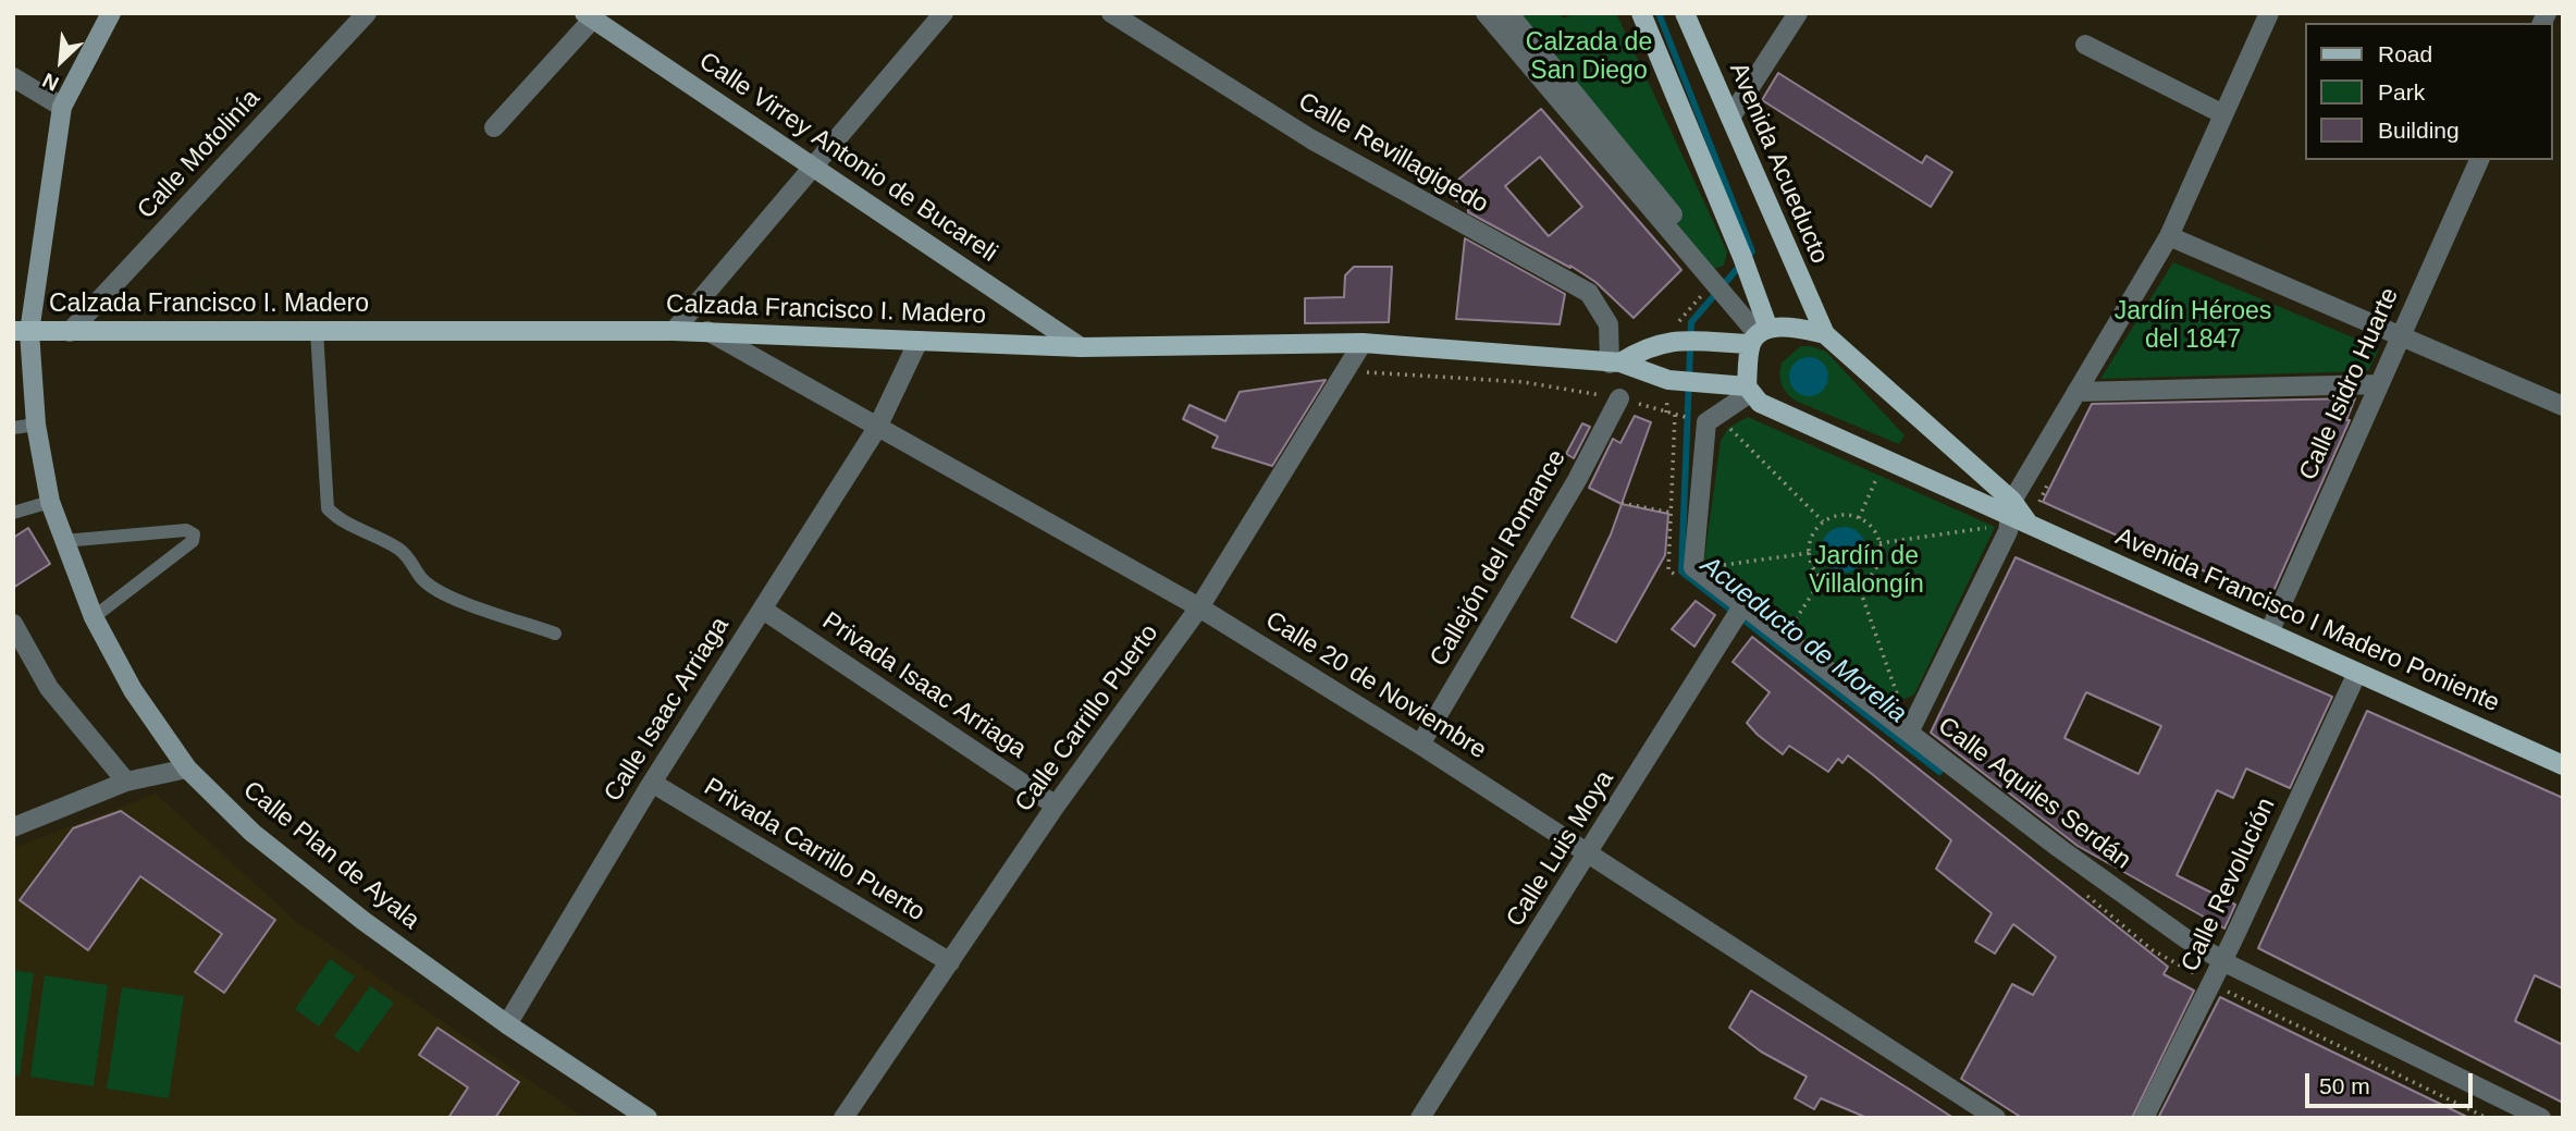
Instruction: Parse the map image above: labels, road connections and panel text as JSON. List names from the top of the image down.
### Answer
{
  "streets": {
    "main road": ["Avenida Acueducto", "Calzada Francisco I. Madero", "Avenida Francisco I Madero Poniente"],
    "street": [
      "Calle Revillagigedo",
      "Calle Motolinía",
      "Calle Virrey Antonio de Bucareli",
      "Calle Isidro Huarte",
      "Callejón del Romance",
      "Privada Isaac Arriaga",
      "Calle 20 de Noviembre",
      "Calle Isaac Arriaga",
      "Calle Carrillo Puerto",
      "Calle Aquiles Serdán",
      "Calle Luis Moya",
      "Privada Carrillo Puerto",
      "Calle Plan de Ayala",
      "Calle Revolución"
    ]
  },
  "crossings": [
    ["Calle Revillagigedo", "Calzada Francisco I. Madero"],
    ["Calle Motolinía", "Calzada Francisco I. Madero"],
    ["Calle Virrey Antonio de Bucareli", "Calzada Francisco I. Madero"],
    ["Calzada Francisco I. Madero", "Avenida Francisco I Madero Poniente"],
    ["Calzada Francisco I. Madero", "Calle 20 de Noviembre"],
    ["Calzada Francisco I. Madero", "Calle Isaac Arriaga"],
    ["Calzada Francisco I. Madero", "Calle Carrillo Puerto"],
    ["Calzada Francisco I. Madero", "Calle Aquiles Serdán"],
    ["Calzada Francisco I. Madero", "Calle Plan de Ayala"],
    ["Calle Isidro Huarte", "Avenida Francisco I Madero Poniente"],
    ["Callejón del Romance", "Calle 20 de Noviembre"],
    ["Avenida Francisco I Madero Poniente", "Calle Aquiles Serdán"],
    ["Avenida Francisco I Madero Poniente", "Calle Revolución"],
    ["Privada Isaac Arriaga", "Calle Isaac Arriaga"],
    ["Privada Isaac Arriaga", "Calle Carrillo Puerto"],
    ["Calle 20 de Noviembre", "Calle Isaac Arriaga"],
    ["Calle 20 de Noviembre", "Calle Carrillo Puerto"],
    ["Calle 20 de Noviembre", "Calle Luis Moya"],
    ["Calle Isaac Arriaga", "Privada Carrillo Puerto"],
    ["Calle Isaac Arriaga", "Calle Plan de Ayala"],
    ["Calle Carrillo Puerto", "Privada Carrillo Puerto"],
    ["Calle Aquiles Serdán", "Calle Luis Moya"],
    ["Calle Aquiles Serdán", "Calle Revolución"]
  ],
  "water": ["Acueducto de Morelia"],
  "parks": ["Calzada de San Diego", "Jardín Héroes del 1847", "Jardín de Villalongín"],
  "legend": ["Road", "Park", "Building"],
  "scale_bar": "50 m",
  "north": "bottom left"
}
